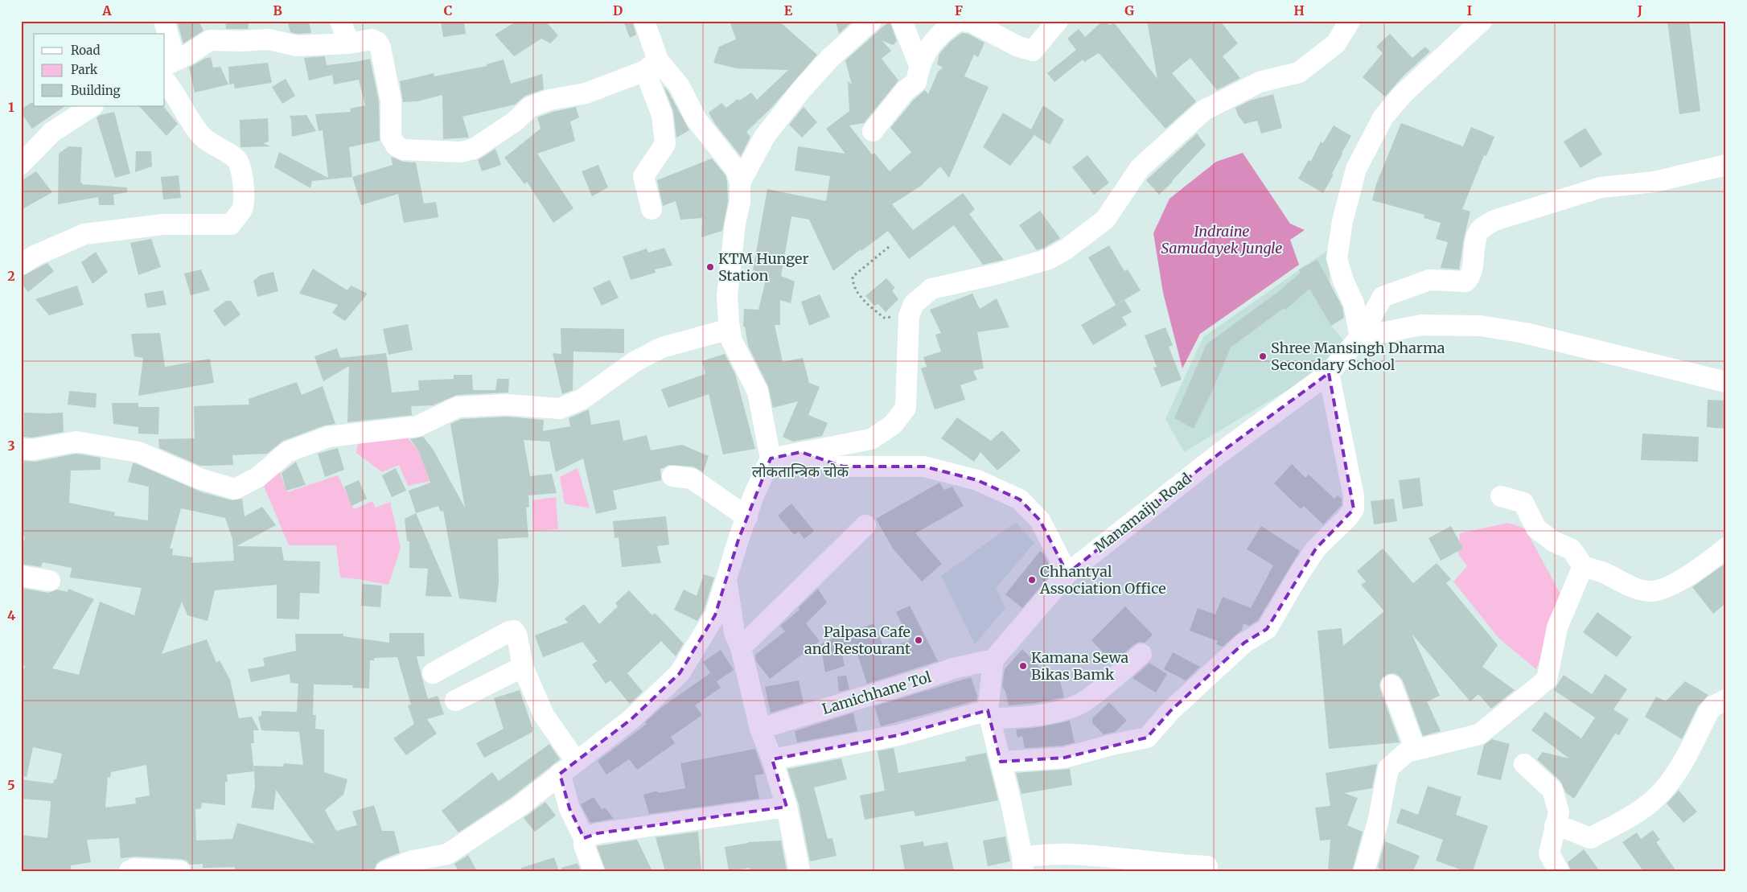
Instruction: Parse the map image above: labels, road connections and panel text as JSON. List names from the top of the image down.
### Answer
{
  "streets": {
    "street": ["Manamaiju Road", "Lamichhane Tol"]
  },
  "crossings": [
    ["Manamaiju Road", "Lamichhane Tol"]
  ],
  "districts": ["लोकतान्त्रिक चोक"],
  "parks": ["Indraine Samudayek Jungle"],
  "places": [
    "KTM Hunger Station",
    "Shree Mansingh Dharma Secondary School",
    "Chhantyal Association Office",
    "Palpasa Cafe and Restourant",
    "Kamana Sewa Bikas Bamk"
  ],
  "legend": ["Road", "Park", "Building"],
  "grid": {
    "columns": [
      "A",
      "B",
      "C",
      "D",
      "E",
      "F",
      "G",
      "H",
      "I",
      "J"
    ],
    "rows": [
      "1",
      "2",
      "3",
      "4",
      "5"
    ]
  }
}
